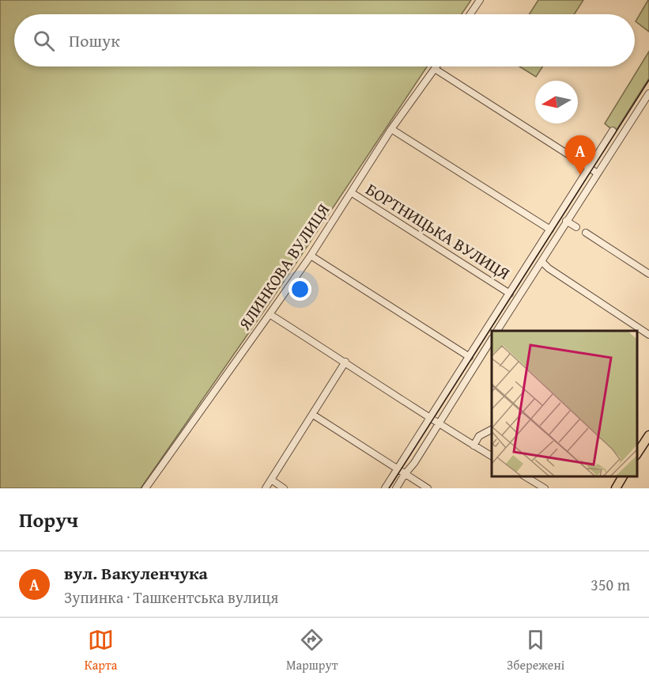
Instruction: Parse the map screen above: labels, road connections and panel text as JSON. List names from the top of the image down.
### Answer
{
  "streets": {
    "street": ["БОРТНИЦЬКА ВУЛИЦЯ", "ЯЛИНКОВА ВУЛИЦЯ"]
  },
  "crossings": [
    ["БОРТНИЦЬКА ВУЛИЦЯ", "ЯЛИНКОВА ВУЛИЦЯ"]
  ],
  "north": "left",
  "page": {
    "search": "Пошук",
    "pins": "A",
    "heading": "Поруч",
    "list": [
      {
        "mark": "A",
        "name": "вул. Вакуленчука",
        "note": "Зупинка · Ташкентська вулиця",
        "value": "350 m"
      }
    ],
    "nav": ["Карта", "Маршрут", "Збережені"]
  }
}
